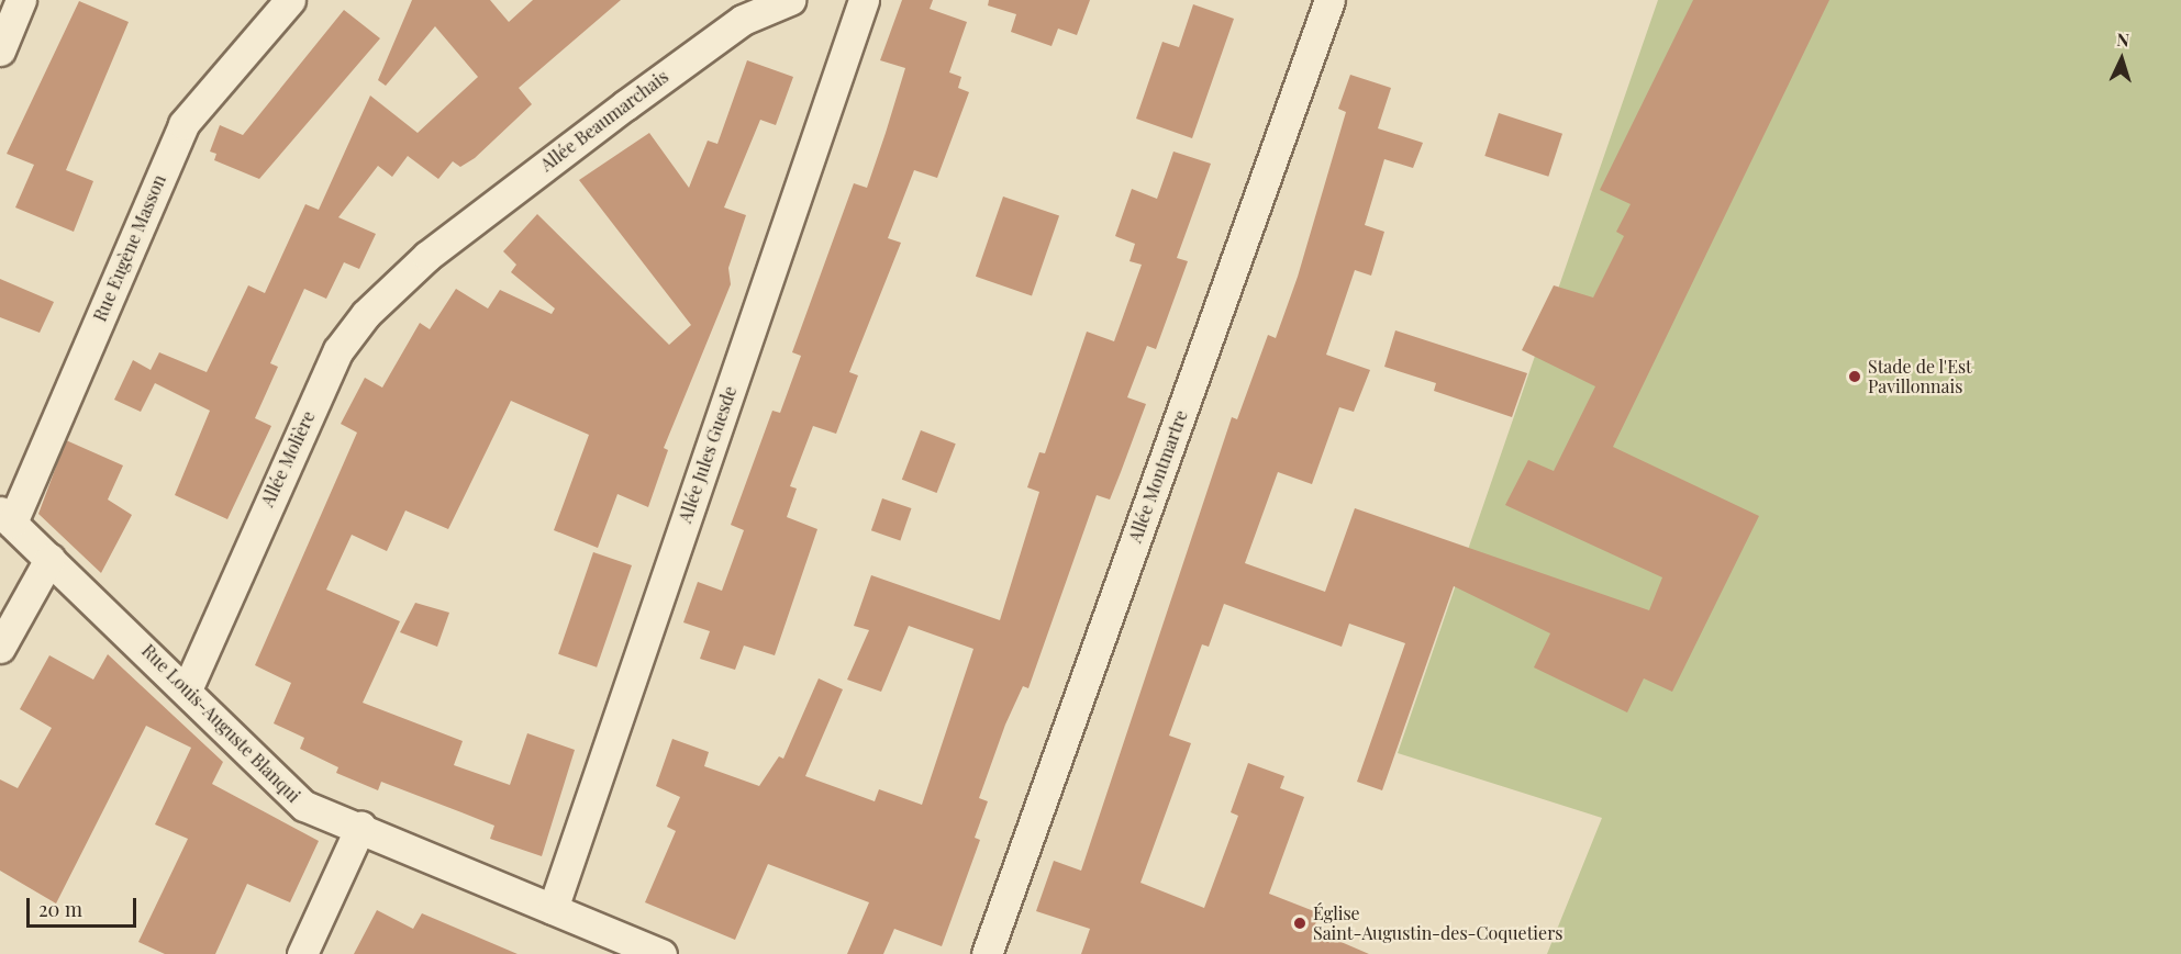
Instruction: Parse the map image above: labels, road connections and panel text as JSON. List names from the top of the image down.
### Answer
{
  "streets": {
    "street": [
      "Allée Beaumarchais",
      "Rue Eugène Masson",
      "Allée Jules Guesde",
      "Allée Molière",
      "Allée Montmartre",
      "Rue Louis-Auguste Blanqui"
    ]
  },
  "crossings": [
    ["Allée Beaumarchais", "Allée Molière"],
    ["Rue Eugène Masson", "Rue Louis-Auguste Blanqui"],
    ["Allée Jules Guesde", "Rue Louis-Auguste Blanqui"],
    ["Allée Molière", "Rue Louis-Auguste Blanqui"]
  ],
  "places": ["Stade de l'Est Pavillonnais", "Église Saint-Augustin-des-Coquetiers"],
  "scale_bar": "20 m",
  "north": "top"
}
